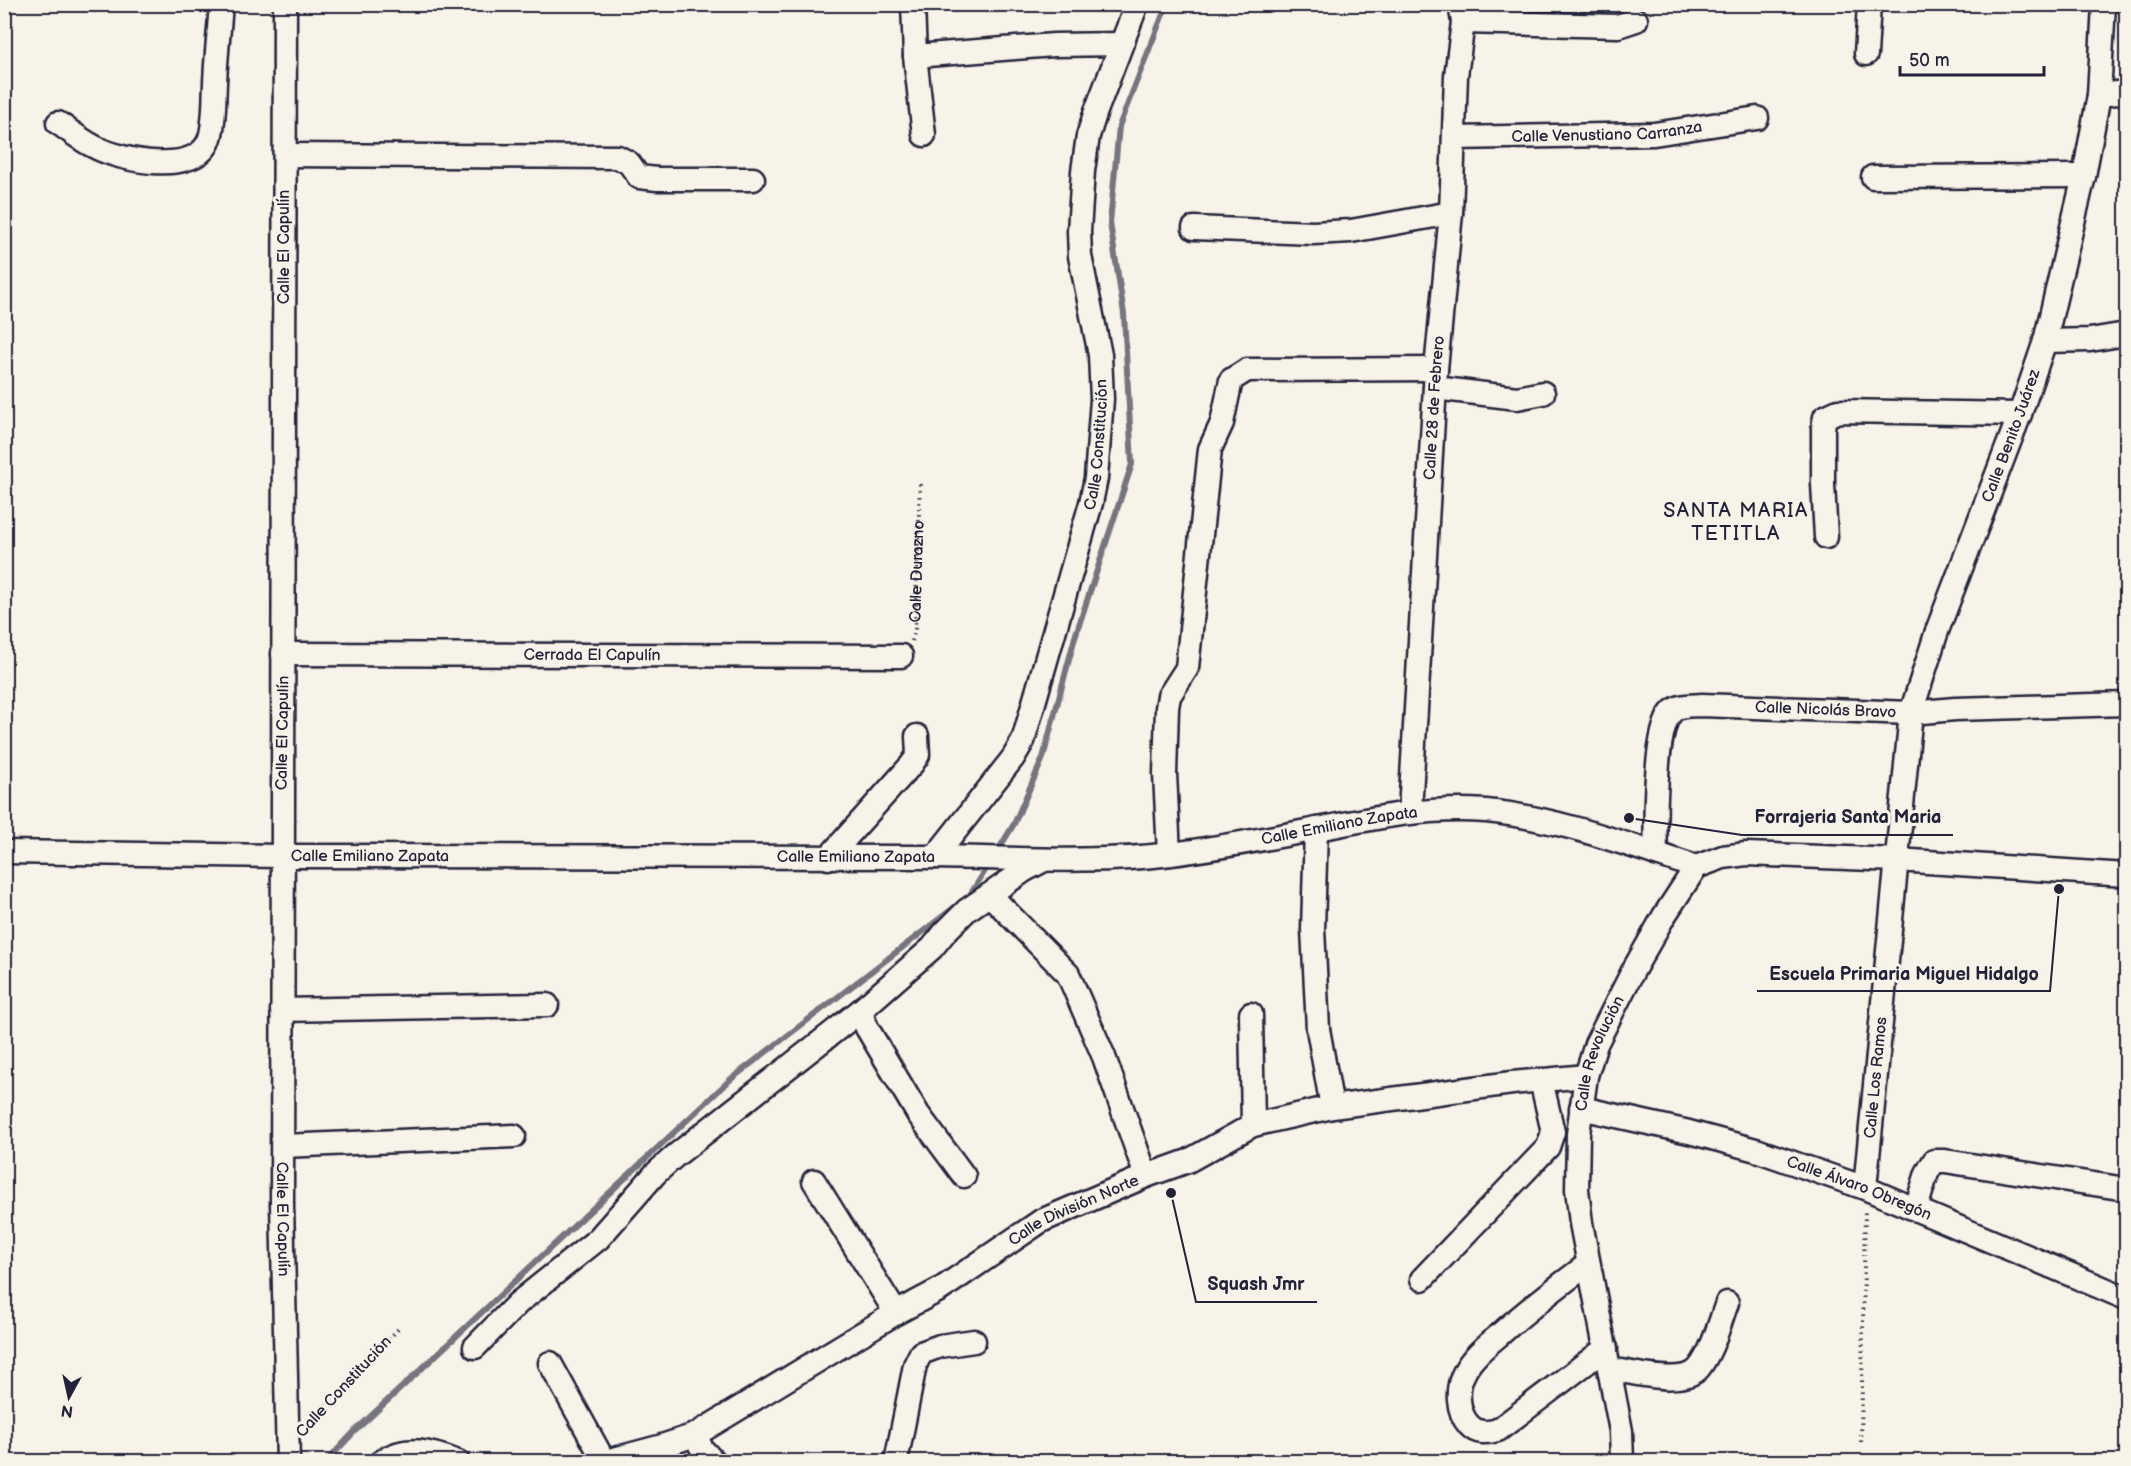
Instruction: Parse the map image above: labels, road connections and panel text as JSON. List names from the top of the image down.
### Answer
{
  "streets": {
    "street": [
      "Calle Venustiano Carranza",
      "Calle El Capulín",
      "Calle 28 de Febrero",
      "Calle Benito Juárez",
      "Calle Constitución",
      "Cerrada El Capulín",
      "Calle Nicolás Bravo",
      "Calle Emiliano Zapata",
      "Calle Revolución",
      "Calle Los Ramos",
      "Calle Álvaro Obregón",
      "Calle División Norte"
    ],
    "path": ["Calle Durazno"]
  },
  "crossings": [
    ["Calle Venustiano Carranza", "Calle 28 de Febrero"],
    ["Calle El Capulín", "Calle Constitución"],
    ["Calle El Capulín", "Cerrada El Capulín"],
    ["Calle El Capulín", "Calle Emiliano Zapata"],
    ["Calle 28 de Febrero", "Calle Emiliano Zapata"],
    ["Calle Benito Juárez", "Calle Nicolás Bravo"],
    ["Calle Benito Juárez", "Calle Los Ramos"],
    ["Calle Constitución", "Calle Emiliano Zapata"],
    ["Calle Durazno", "Cerrada El Capulín"],
    ["Calle Nicolás Bravo", "Calle Emiliano Zapata"],
    ["Calle Emiliano Zapata", "Calle Revolución"],
    ["Calle Revolución", "Calle Álvaro Obregón"],
    ["Calle Revolución", "Calle División Norte"],
    ["Calle Los Ramos", "Calle Álvaro Obregón"]
  ],
  "districts": ["SANTA MARIA TETITLA"],
  "places": ["Forrajeria Santa Maria", "Escuela Primaria Miguel Hidalgo", "Squash Jmr"],
  "scale_bar": "50 m",
  "north": "bottom"
}
